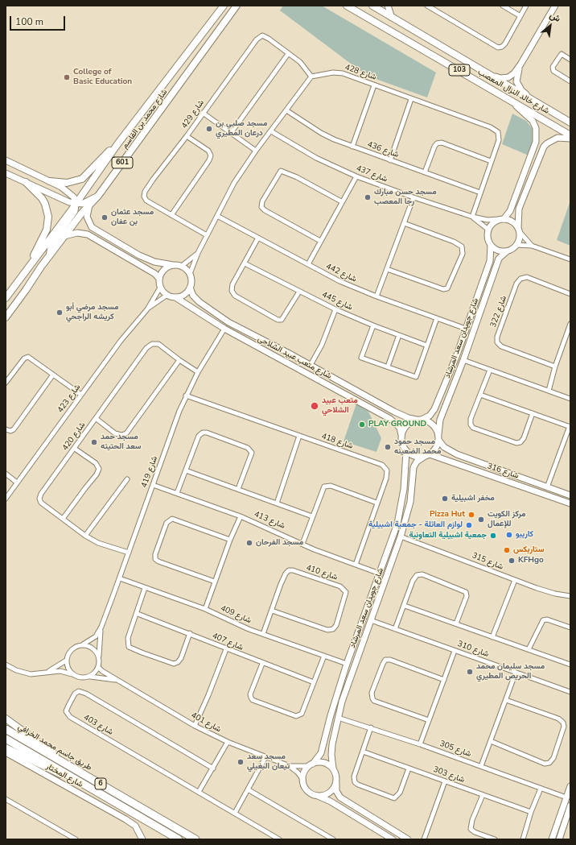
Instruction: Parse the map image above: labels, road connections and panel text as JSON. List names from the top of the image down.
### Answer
{
  "streets": {
    "highway": ["طريق جاسم محمد الخرافي", "6"],
    "main road": [
      "103",
      "شارع خالد النزال المعصب",
      "شارع محمد بن القاسم",
      "601"
    ],
    "street": [
      "شارع 428",
      "شارع 429",
      "شارع 436",
      "شارع 437",
      "شارع 442",
      "شارع 445",
      "شارع 322",
      "شارع جويدان سعد المرشاد",
      "شارع متعب عبيد الشلاحى",
      "شارع 423",
      "شارع 420",
      "شارع 418",
      "شارع 316",
      "شارع 419",
      "شارع 413",
      "شارع 315",
      "شارع 410",
      "شارع 409",
      "شارع 407",
      "شارع 310",
      "شارع 401",
      "شارع 403",
      "شارع 305",
      "شارع 303",
      "شارع المختار"
    ]
  },
  "crossings": [
    ["شارع 428", "شارع 429"],
    ["شارع 428", "شارع 436"],
    ["شارع 428", "شارع 437"],
    ["شارع 437", "شارع جويدان سعد المرشاد"],
    ["شارع 442", "شارع جويدان سعد المرشاد"],
    ["شارع جويدان سعد المرشاد", "شارع متعب عبيد الشلاحى"],
    ["شارع جويدان سعد المرشاد", "شارع 316"],
    ["شارع جويدان سعد المرشاد", "شارع 413"],
    ["شارع جويدان سعد المرشاد", "شارع 315"],
    ["شارع جويدان سعد المرشاد", "شارع 409"],
    ["شارع جويدان سعد المرشاد", "شارع 310"],
    ["شارع جويدان سعد المرشاد", "شارع 401"],
    ["شارع جويدان سعد المرشاد", "شارع 305"],
    ["شارع متعب عبيد الشلاحى", "شارع 423"],
    ["شارع متعب عبيد الشلاحى", "شارع 316"],
    ["شارع متعب عبيد الشلاحى", "شارع 419"],
    ["شارع 420", "شارع 419"],
    ["شارع 418", "شارع 419"],
    ["شارع 418", "شارع 413"],
    ["شارع 419", "شارع 413"],
    ["شارع 419", "شارع 409"],
    ["شارع 419", "شارع 401"],
    ["شارع 410", "شارع 409"]
  ],
  "places": [
    "College of Basic Education",
    "مسجد صلبي بن درعان المطيري",
    "مسجد حسن مبارك رجا المعصب",
    "مسجد عثمان بن عفان",
    "مسجد مرضي أبو كريشه الراجحي",
    "متعب عبيد الشلاحي",
    "PLAY GROUND",
    "مسجد حمد سعد الحتيته",
    "مسجد حمود محمد الضعينه",
    "مخفر اشبيلية",
    "Pizza Hut",
    "مركز الكويت للإعمال",
    "لوازم العائلة - جمعية اشبيلية",
    "كاريبو",
    "جمعية اشبيلية التعاونية",
    "مسجد الفرحان",
    "ستاربكس",
    "KFHgo",
    "مسجد سليمان محمد الحريص المطيري",
    "مسجد سعد تيعان البغيلي"
  ],
  "scale_bar": "100 m",
  "north": "top right"
}
